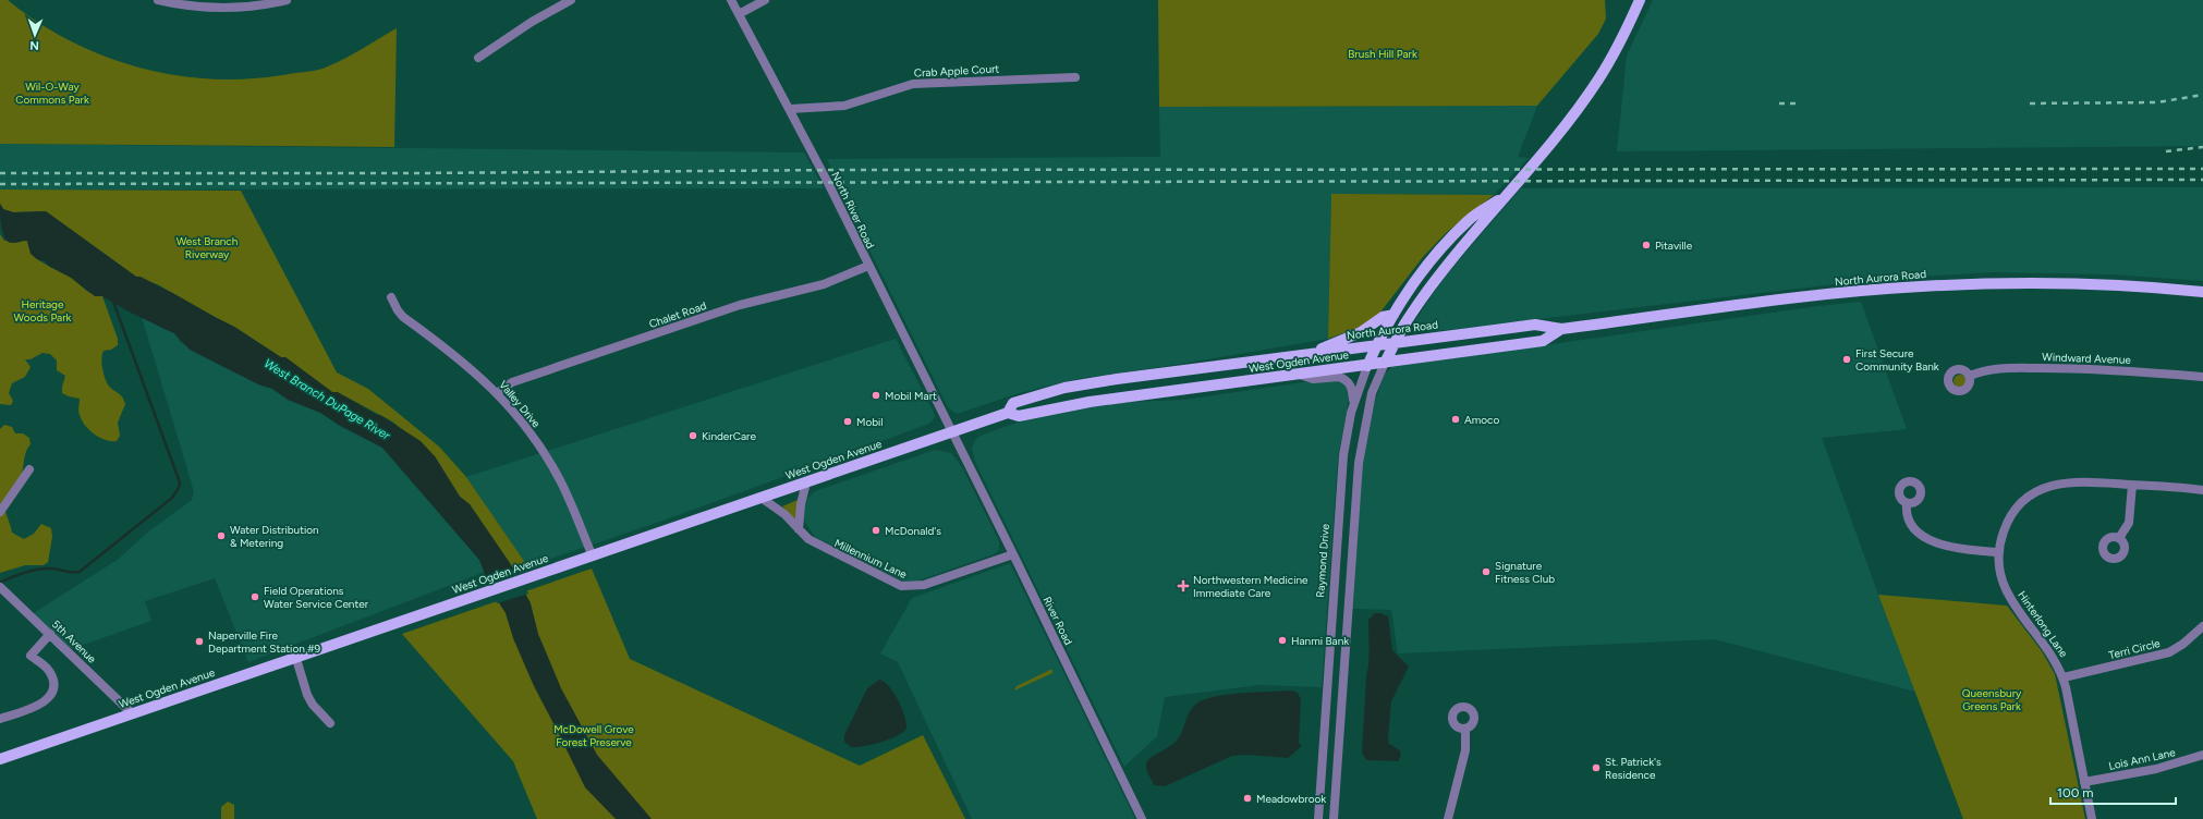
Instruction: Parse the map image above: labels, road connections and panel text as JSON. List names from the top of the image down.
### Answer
{
  "streets": {
    "main road": ["North Aurora Road", "West Ogden Avenue", "Raymond Drive"],
    "street": [
      "Crab Apple Court",
      "North River Road",
      "Chalet Road",
      "Windward Avenue",
      "Valley Drive",
      "Millennium Lane",
      "River Road",
      "Hinterlong Lane",
      "5th Avenue",
      "Terri Circle",
      "Lois Ann Lane"
    ]
  },
  "crossings": [
    ["Crab Apple Court", "North River Road"],
    ["North River Road", "Chalet Road"],
    ["North River Road", "West Ogden Avenue"],
    ["North River Road", "River Road"],
    ["North Aurora Road", "West Ogden Avenue"],
    ["North Aurora Road", "Raymond Drive"],
    ["Chalet Road", "Valley Drive"],
    ["West Ogden Avenue", "Valley Drive"],
    ["West Ogden Avenue", "Millennium Lane"],
    ["West Ogden Avenue", "Raymond Drive"],
    ["West Ogden Avenue", "River Road"],
    ["West Ogden Avenue", "5th Avenue"],
    ["Millennium Lane", "River Road"],
    ["Hinterlong Lane", "Terri Circle"],
    ["Hinterlong Lane", "Lois Ann Lane"]
  ],
  "water": ["West Branch DuPage River"],
  "parks": [
    "Brush Hill Park",
    "Wil-O-Way Commons Park",
    "West Branch Riverway",
    "Heritage Woods Park",
    "Queensbury Greens Park",
    "McDowell Grove Forest Preserve"
  ],
  "places": {
    "other": [
      "Pitaville",
      "First Secure Community Bank",
      "Mobil Mart",
      "Amoco",
      "Mobil",
      "KinderCare",
      "McDonald's",
      "Water Distribution & Metering",
      "Signature Fitness Club",
      "Field Operations Water Service Center",
      "Hanmi Bank",
      "Naperville Fire Department Station #9",
      "St. Patrick's Residence",
      "Meadowbrook"
    ],
    "health": ["Northwestern Medicine Immediate Care"]
  },
  "scale_bar": "100 m",
  "north": "bottom"
}
